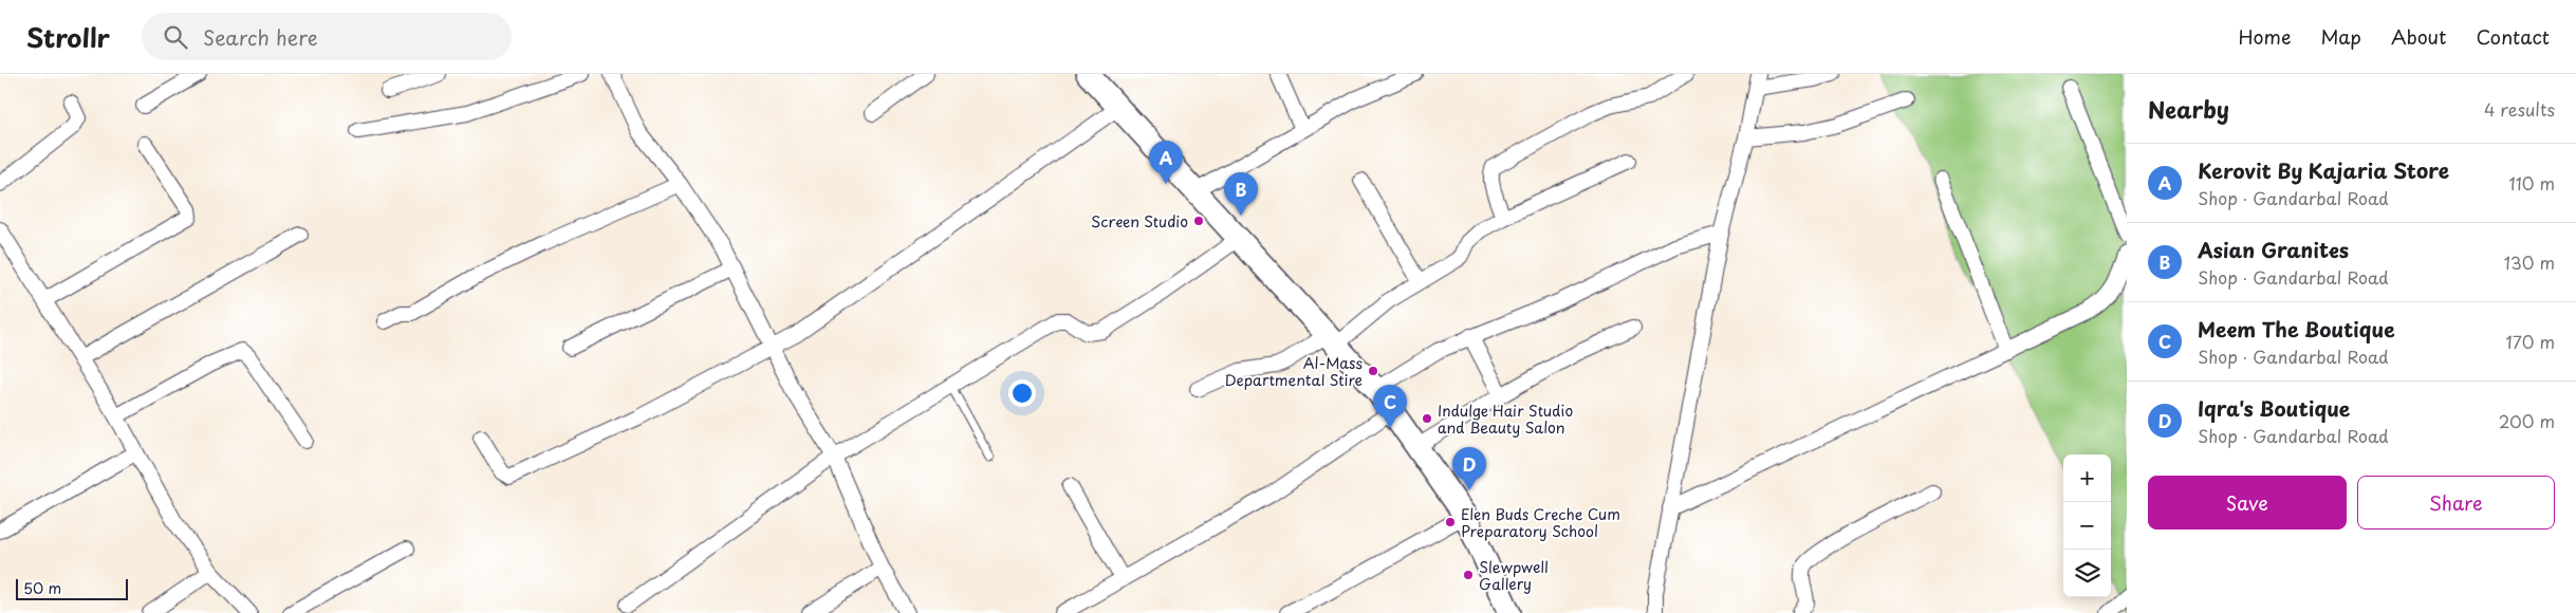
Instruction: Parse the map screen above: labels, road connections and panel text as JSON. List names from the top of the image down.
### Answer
{
  "places": [
    "Screen Studio",
    "Al-Mass Departmental Stire",
    "Indulge Hair Studio and Beauty Salon",
    "Elen Buds Creche Cum Preparatory School",
    "Slewpwell Gallery"
  ],
  "scale_bar": "50 m",
  "page": {
    "header": "Strollr",
    "search": "Search here",
    "nav": [
      "Home",
      "Map",
      "About",
      "Contact"
    ],
    "heading": ["Nearby", "4 results"],
    "pins": [
      "A",
      "B",
      "C",
      "D"
    ],
    "list": [
      {
        "mark": "A",
        "name": "Kerovit By Kajaria Store",
        "note": "Shop · Gandarbal Road",
        "value": "110 m"
      },
      {
        "mark": "B",
        "name": "Asian Granites",
        "note": "Shop · Gandarbal Road",
        "value": "130 m"
      },
      {
        "mark": "C",
        "name": "Meem The Boutique",
        "note": "Shop · Gandarbal Road",
        "value": "170 m"
      },
      {
        "mark": "D",
        "name": "Iqra's Boutique",
        "note": "Shop · Gandarbal Road",
        "value": "200 m"
      }
    ],
    "map_buttons": ["+", "−"],
    "buttons": ["Save", "Share"],
    "scale": "50 m"
  }
}
